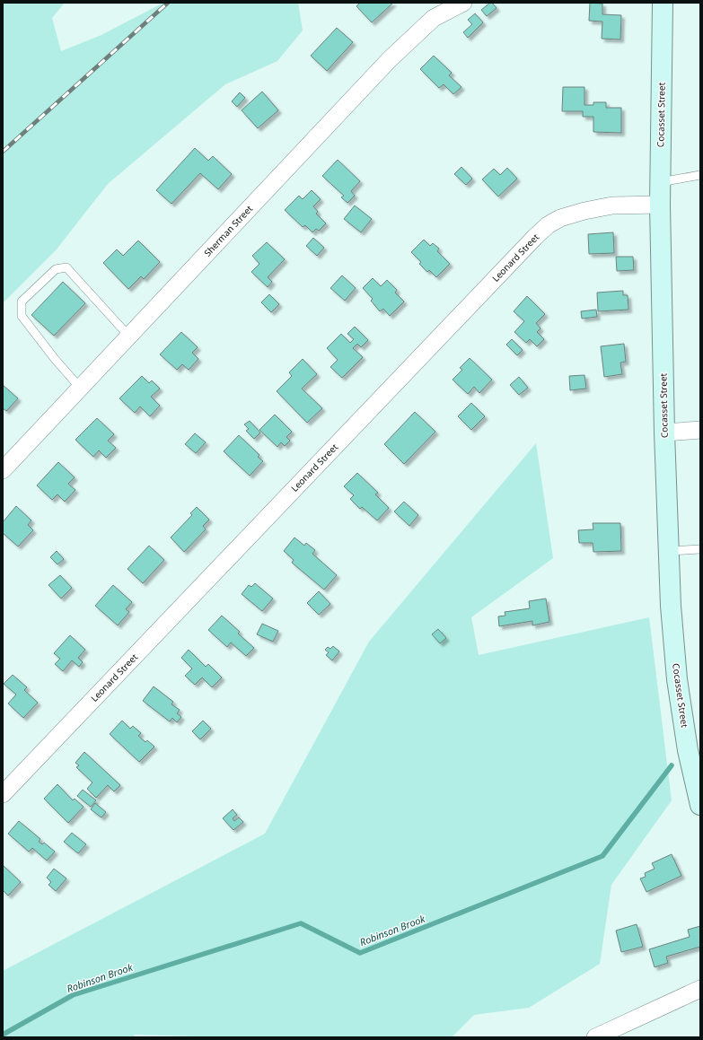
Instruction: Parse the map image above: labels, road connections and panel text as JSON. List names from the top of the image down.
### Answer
{
  "streets": {
    "main road": ["Cocasset Street"],
    "street": ["Sherman Street", "Leonard Street"]
  },
  "crossings": [
    ["Cocasset Street", "Leonard Street"]
  ],
  "water": ["Robinson Brook"]
}
